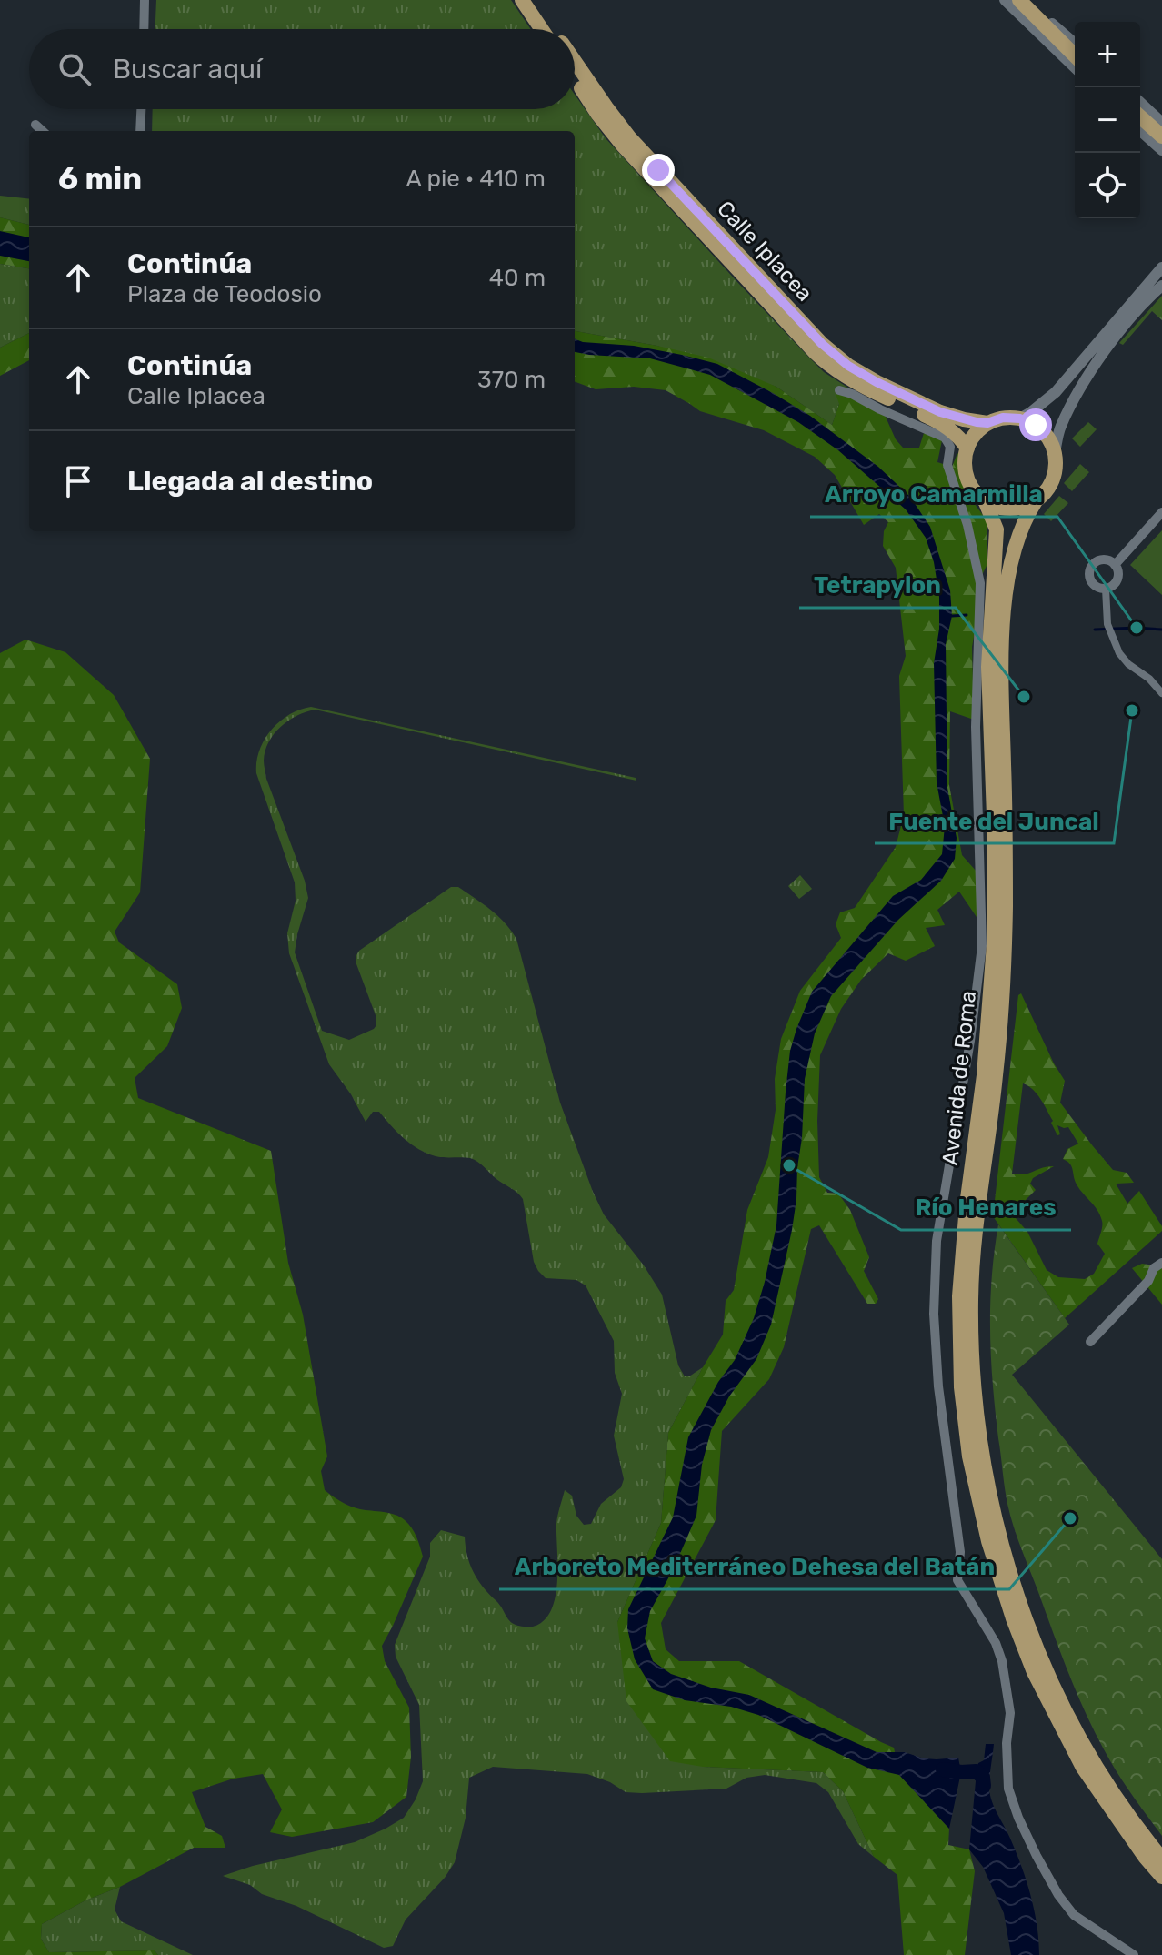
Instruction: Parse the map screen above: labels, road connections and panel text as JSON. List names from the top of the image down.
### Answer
{
  "streets": {
    "main road": ["Calle Iplacea", "Avenida de Roma"]
  },
  "crossings": [
    ["Calle Iplacea", "Avenida de Roma"]
  ],
  "places": [
    "Arroyo Camarmilla",
    "Tetrapylon",
    "Fuente del Juncal",
    "Río Henares",
    "Arboreto Mediterráneo Dehesa del Batán"
  ],
  "page": {
    "map_buttons": ["+", "−"],
    "search": "Buscar aquí",
    "heading": ["6 min", "A pie · 410 m"],
    "list": [
      ["Continúa", "Plaza de Teodosio", "40 m"],
      ["Continúa", "Calle Iplacea", "370 m"],
      "Llegada al destino"
    ]
  }
}
